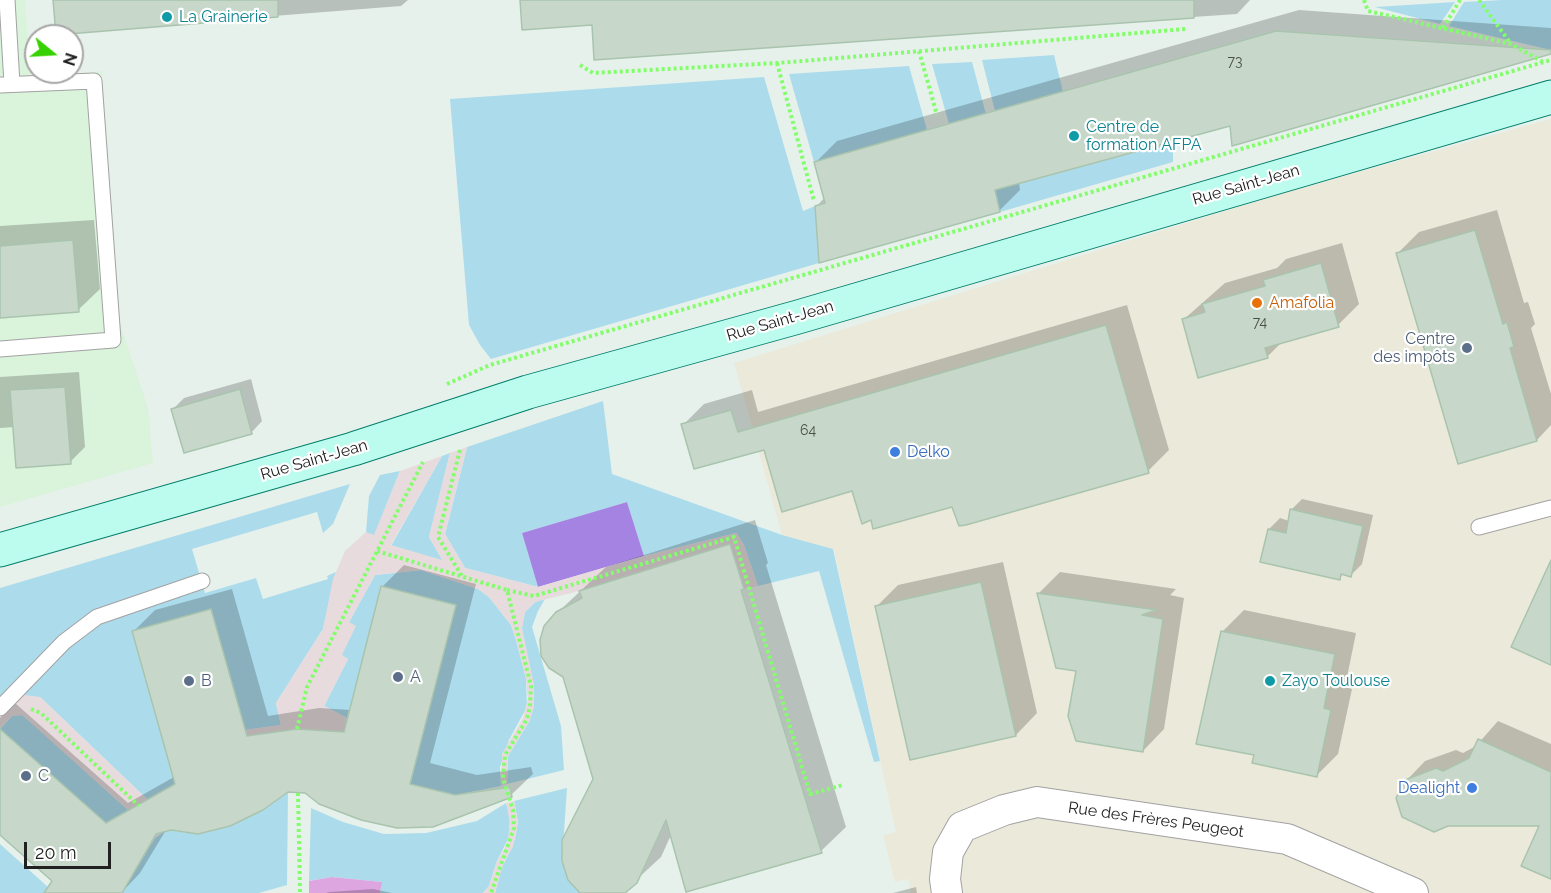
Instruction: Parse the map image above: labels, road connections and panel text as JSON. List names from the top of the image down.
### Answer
{
  "streets": {
    "street": ["Rue Saint-Jean", "Rue des Frères Peugeot"]
  },
  "places": [
    "La Grainerie",
    "Centre de formation AFPA",
    "Amafolia",
    "Centre des impôts",
    "Delko",
    "A",
    "B",
    "Zayo Toulouse",
    "C",
    "Dealight"
  ],
  "house_numbers": ["73", "74", "64"],
  "scale_bar": "20 m",
  "north": "right"
}
